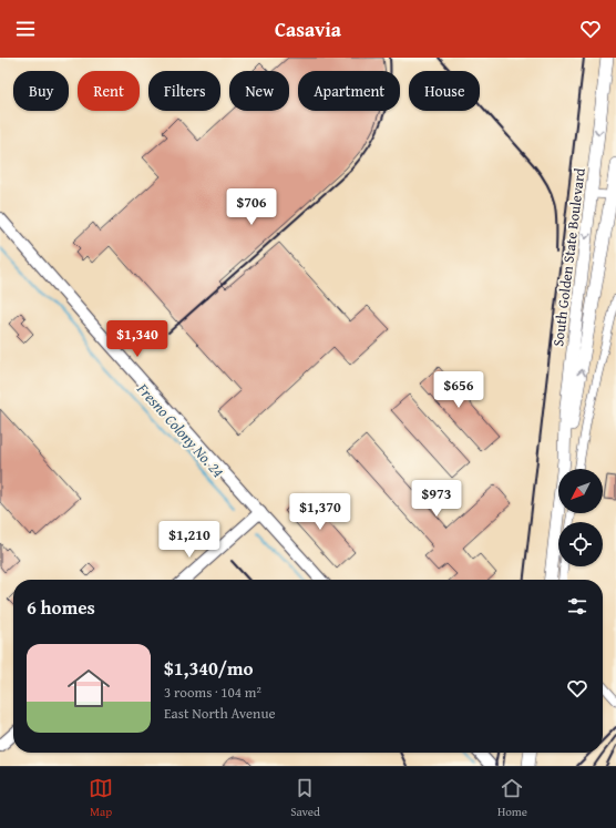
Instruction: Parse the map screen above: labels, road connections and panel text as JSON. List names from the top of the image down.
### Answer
{
  "streets": {
    "main road": ["South Golden State Boulevard"]
  },
  "water": ["Fresno Colony No. 24"],
  "north": "bottom left",
  "page": {
    "header": "Casavia",
    "chip": [
      "Buy",
      "Rent",
      "Filters",
      "New",
      "Apartment",
      "House"
    ],
    "price": [
      "$706",
      "$1,340",
      "$656",
      "$973",
      "$1,370",
      "$1,210"
    ],
    "heading": "6 homes",
    "list": [
      {
        "name": "$1,340/mo",
        "note": "3 rooms · 104 m² · East North Avenue"
      }
    ],
    "tabs": ["Map", "Saved", "Home"]
  }
}
